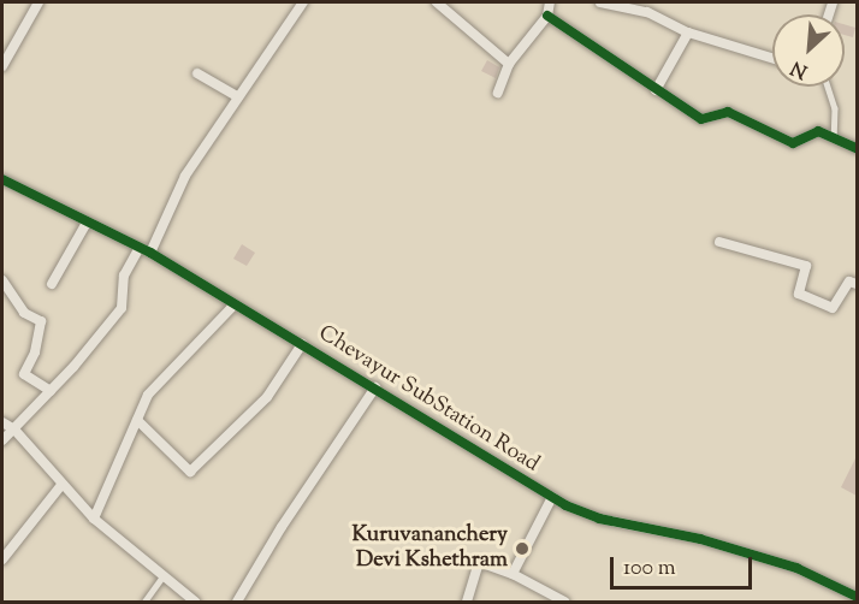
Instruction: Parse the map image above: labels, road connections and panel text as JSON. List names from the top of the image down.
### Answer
{
  "streets": {
    "street": ["Chevayur SubStation Road"]
  },
  "places": ["Kuruvananchery Devi Kshethram"],
  "scale_bar": "100 m",
  "north": "bottom left"
}
